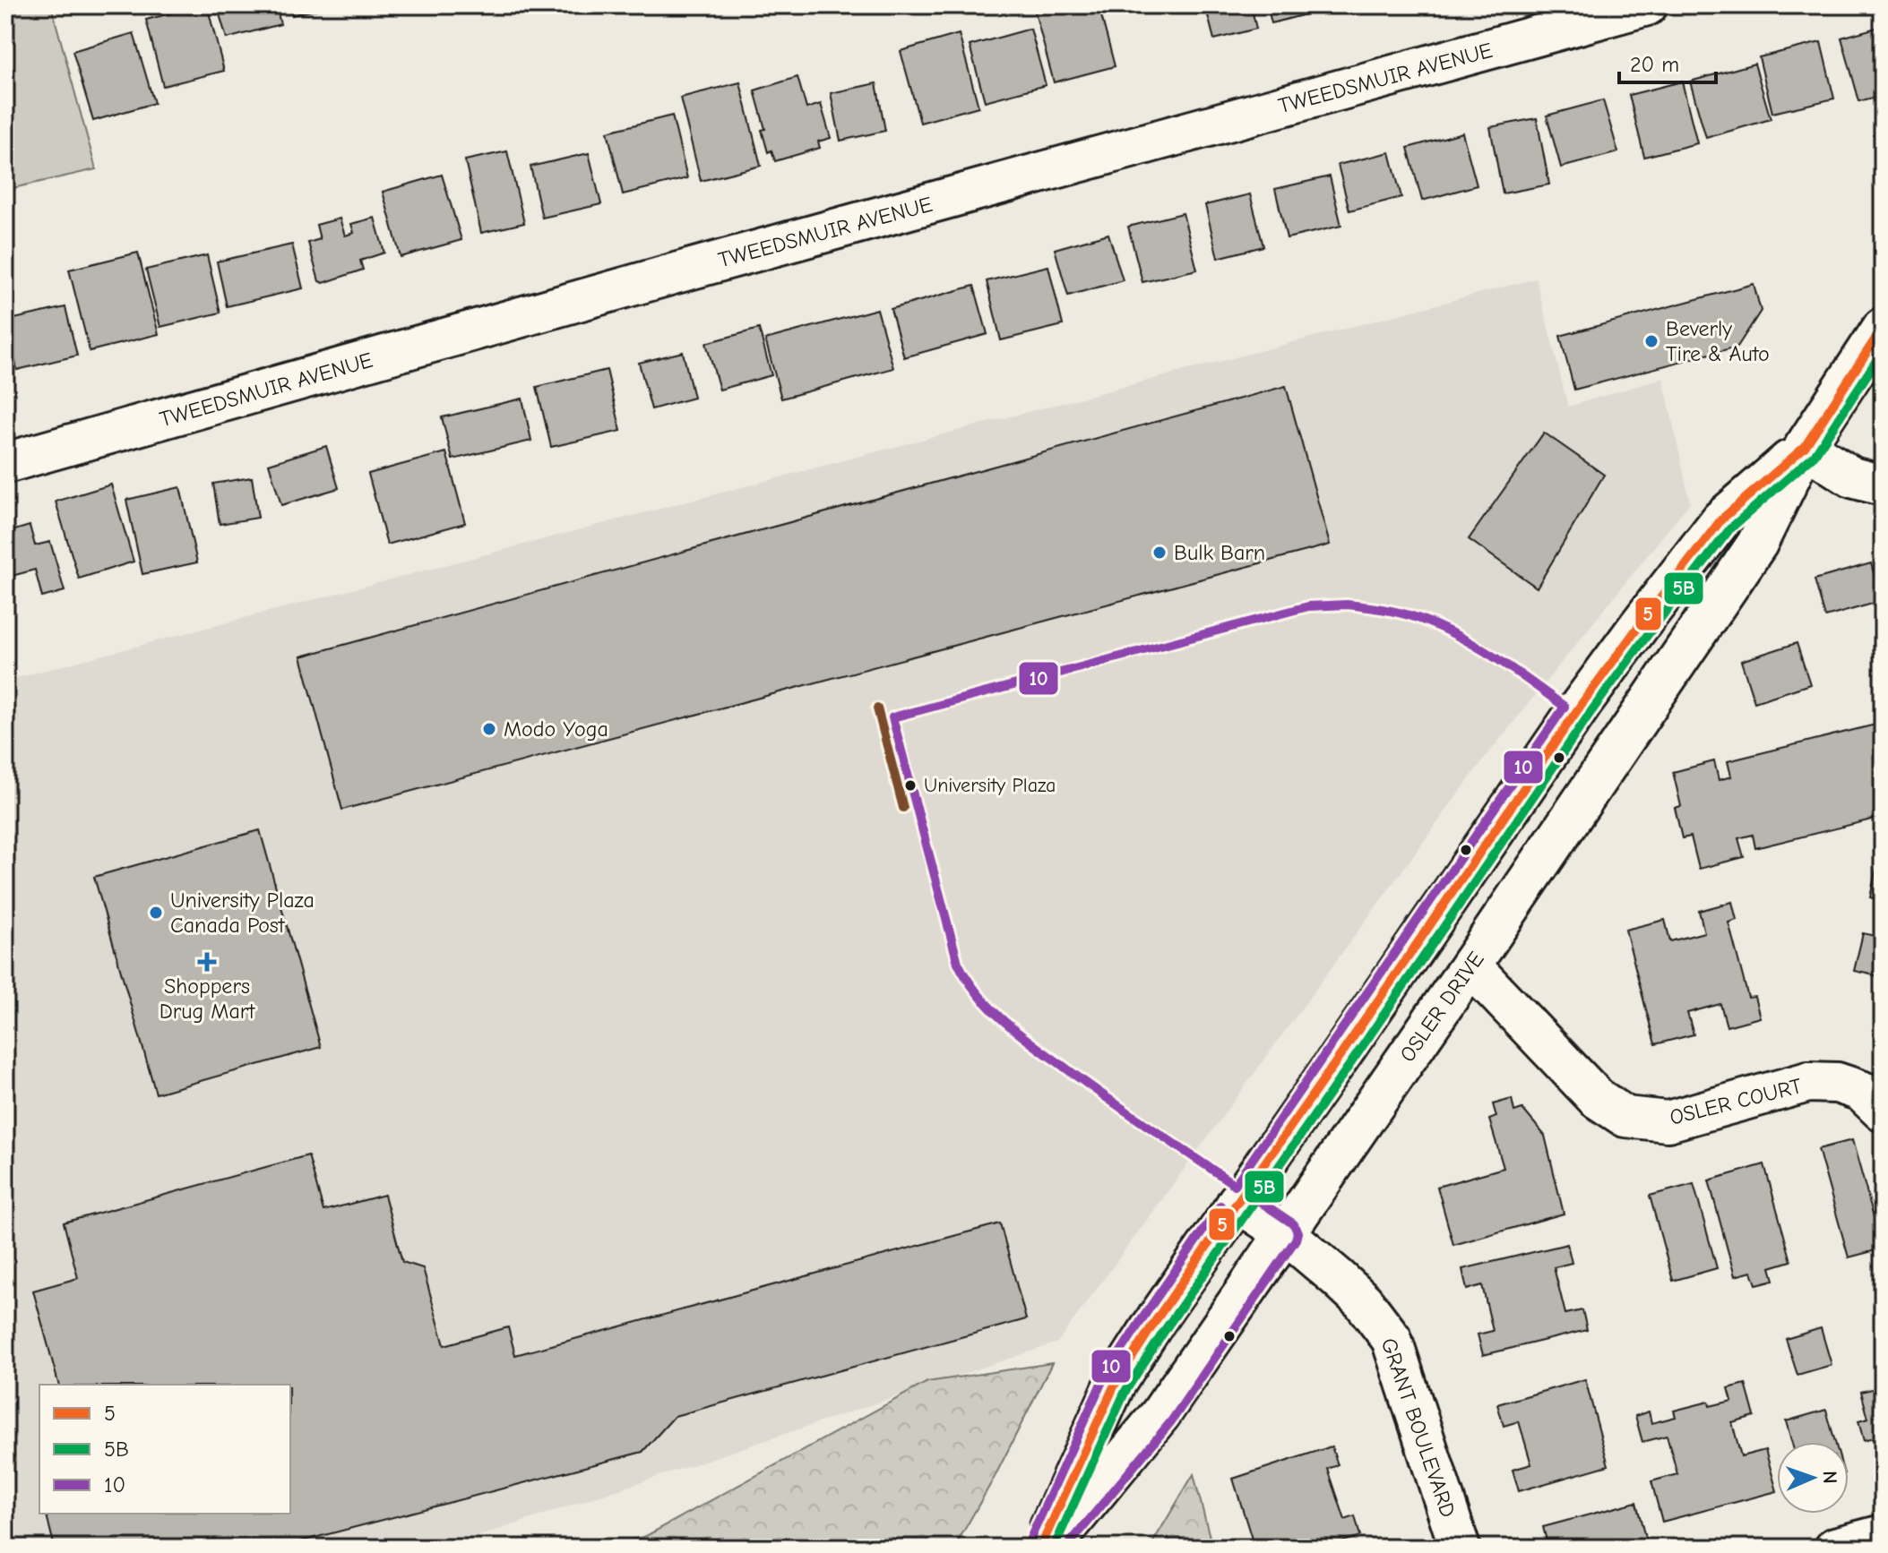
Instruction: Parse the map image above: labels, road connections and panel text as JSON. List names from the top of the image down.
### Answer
{
  "streets": {
    "main road": [
      "TWEEDSMUIR AVENUE",
      "OSLER DRIVE",
      "OSLER COURT",
      "GRANT BOULEVARD"
    ]
  },
  "crossings": [
    ["OSLER DRIVE", "OSLER COURT"],
    ["OSLER DRIVE", "GRANT BOULEVARD"]
  ],
  "places": {
    "other": [
      "Beverly Tire & Auto",
      "Bulk Barn",
      "Modo Yoga",
      "University Plaza",
      "University Plaza Canada Post"
    ],
    "health": ["Shoppers Drug Mart"]
  },
  "lines": ["transit line 5", "transit line 5B", "transit line 10"],
  "legend": ["5", "5B", "10"],
  "scale_bar": "20 m",
  "north": "right"
}
